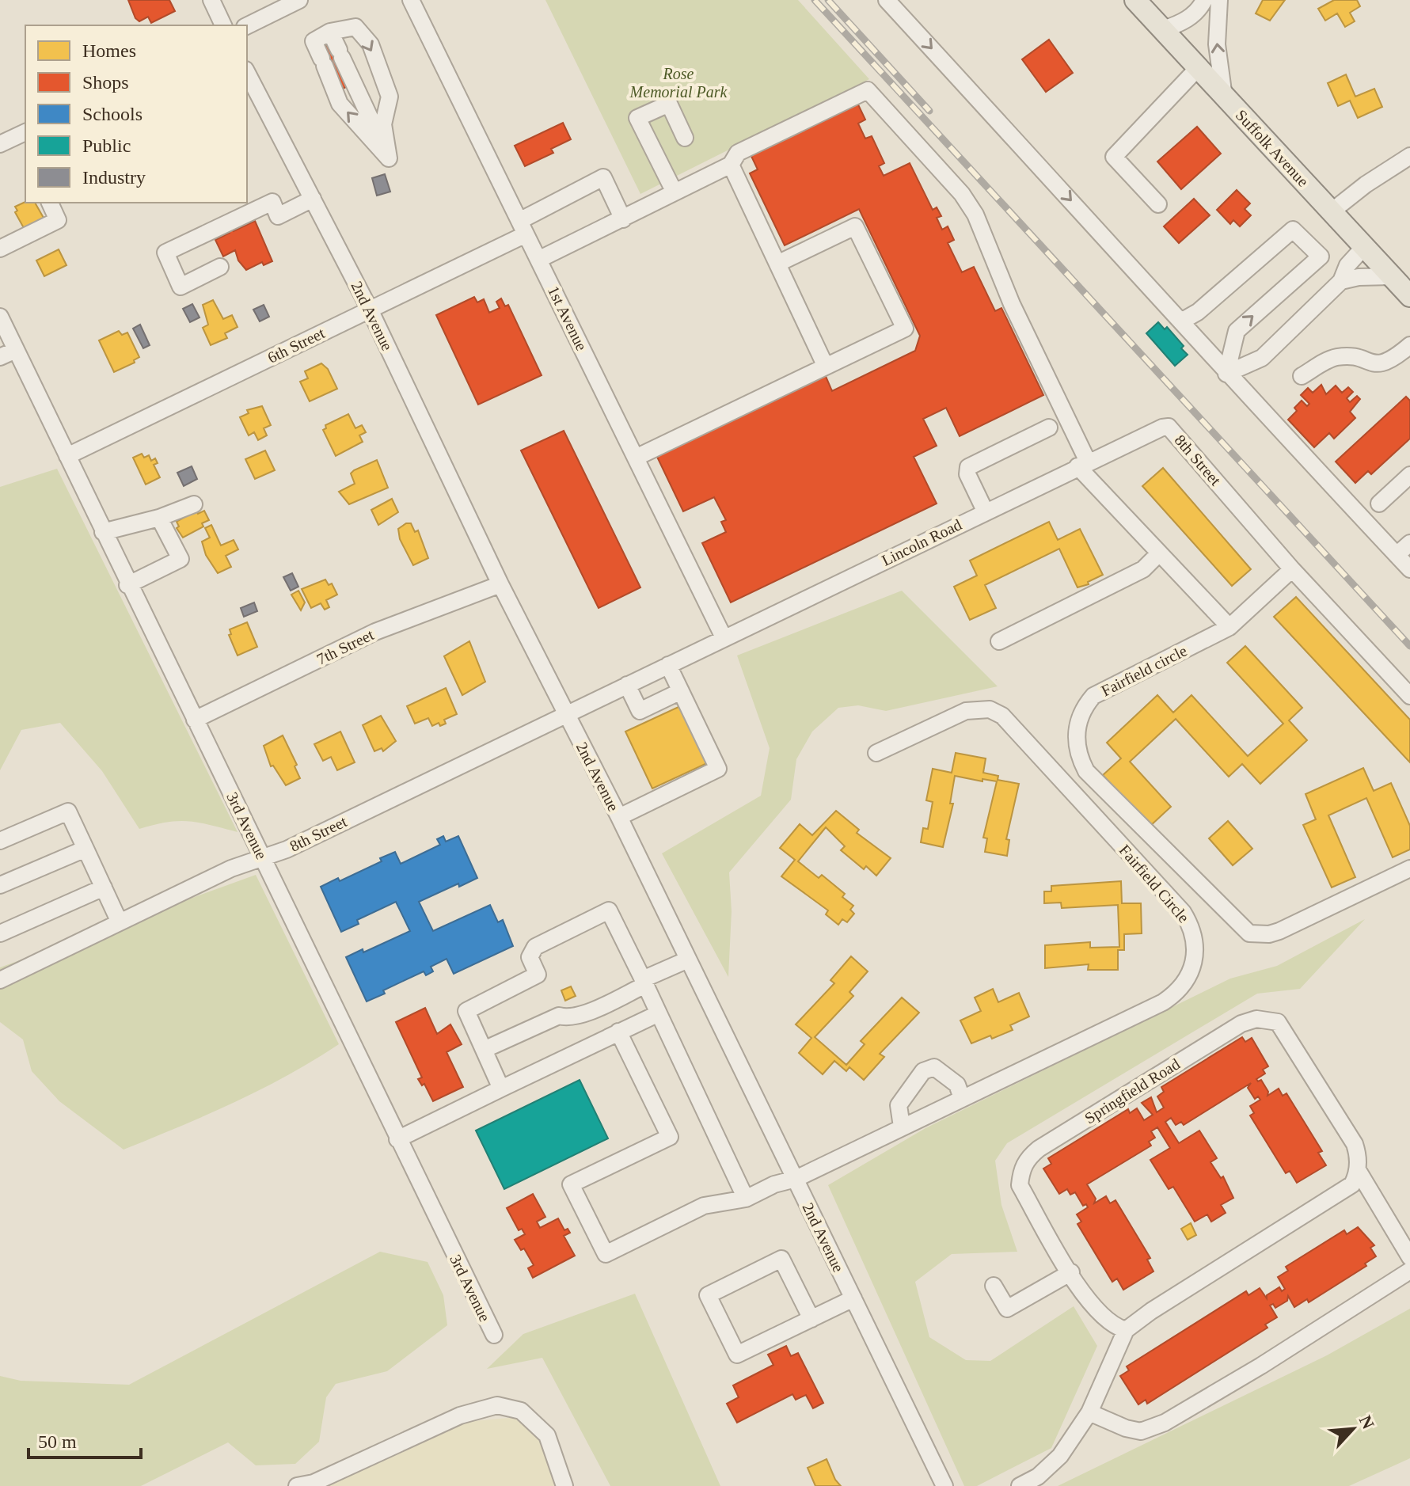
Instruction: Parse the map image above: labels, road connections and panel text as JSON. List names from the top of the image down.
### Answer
{
  "streets": {
    "main road": ["Suffolk Avenue"],
    "street": [
      "2nd Avenue",
      "1st Avenue",
      "6th Street",
      "8th Street",
      "Lincoln Road",
      "7th Street",
      "Fairfield circle",
      "3rd Avenue",
      "Fairfield Circle",
      "Springfield Road"
    ]
  },
  "crossings": [
    ["2nd Avenue", "6th Street"],
    ["2nd Avenue", "8th Street"],
    ["2nd Avenue", "Lincoln Road"],
    ["2nd Avenue", "7th Street"],
    ["2nd Avenue", "Fairfield Circle"],
    ["1st Avenue", "6th Street"],
    ["1st Avenue", "Lincoln Road"],
    ["6th Street", "3rd Avenue"],
    ["8th Street", "Lincoln Road"],
    ["8th Street", "Fairfield circle"],
    ["8th Street", "3rd Avenue"],
    ["7th Street", "3rd Avenue"]
  ],
  "parks": ["Rose Memorial Park"],
  "legend": [
    "Homes",
    "Shops",
    "Schools",
    "Public",
    "Industry"
  ],
  "scale_bar": "50 m",
  "north": "top right"
}
